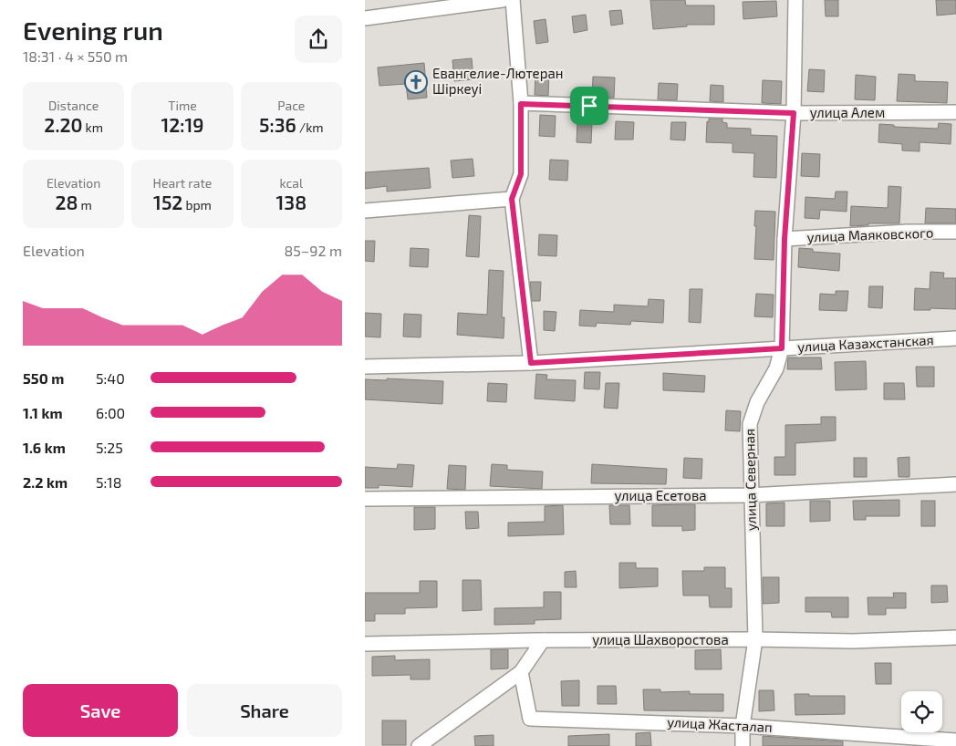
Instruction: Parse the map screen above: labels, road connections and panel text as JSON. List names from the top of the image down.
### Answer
{
  "streets": {
    "street": [
      "улица Алем",
      "улица Маяковского",
      "улица Казахстанская",
      "улица Северная",
      "улица Есетова",
      "улица Шахворостова",
      "улица Жасталап"
    ]
  },
  "crossings": [
    ["улица Алем", "улица Северная"],
    ["улица Маяковского", "улица Северная"],
    ["улица Казахстанская", "улица Северная"],
    ["улица Северная", "улица Есетова"],
    ["улица Северная", "улица Шахворостова"],
    ["улица Северная", "улица Жасталап"]
  ],
  "places": {
    "church": ["Евангелие-Лютеран Шіркеуі"]
  },
  "page": {
    "heading": ["Evening run", "18:31 · 4 × 550 m"],
    "stats": [
      ["Distance", "2.20 km"],
      ["Time", "12:19"],
      ["Pace", "5:36 /km"],
      ["Elevation", "28 m"],
      ["Heart rate", "152 bpm"],
      ["kcal", "138"]
    ],
    "chart": ["Elevation", "85–92 m"],
    "list": [
      {
        "name": "550 m",
        "note": "5:40"
      },
      {
        "name": "1.1 km",
        "note": "6:00"
      },
      {
        "name": "1.6 km",
        "note": "5:25"
      },
      {
        "name": "2.2 km",
        "note": "5:18"
      }
    ],
    "buttons": ["Save", "Share"]
  }
}
